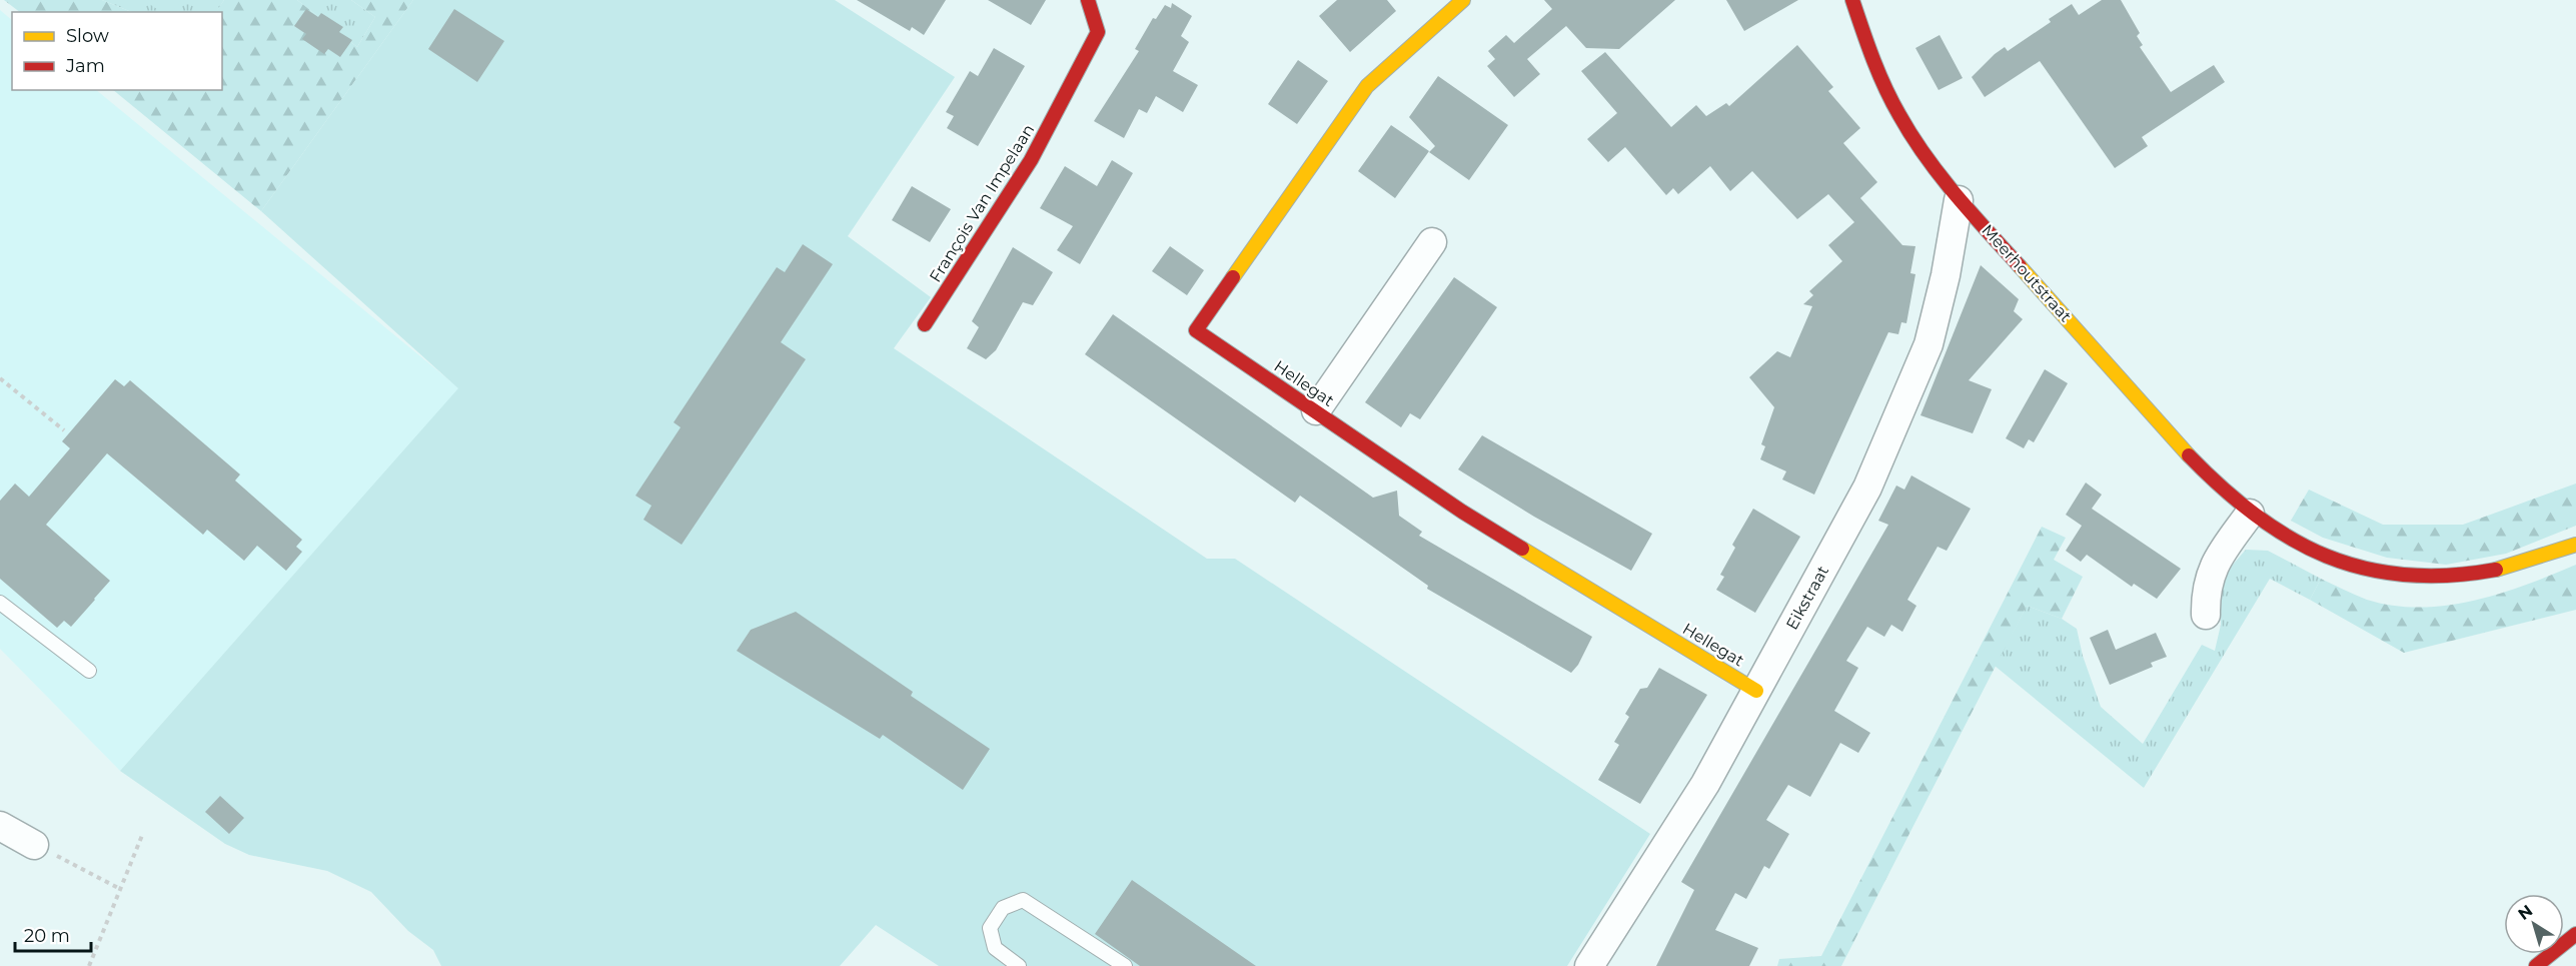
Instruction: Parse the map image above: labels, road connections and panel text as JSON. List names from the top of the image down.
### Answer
{
  "streets": {
    "main road": ["François Van Impelaan", "Meerhoutstraat", "Hellegat"],
    "street": ["Eikstraat"]
  },
  "crossings": [
    ["Meerhoutstraat", "Eikstraat"],
    ["Hellegat", "Eikstraat"]
  ],
  "legend": ["Slow", "Jam"],
  "scale_bar": "20 m",
  "north": "top left"
}
